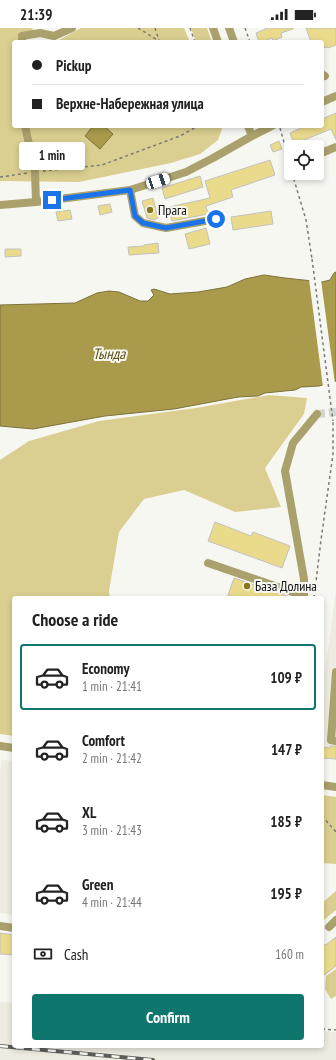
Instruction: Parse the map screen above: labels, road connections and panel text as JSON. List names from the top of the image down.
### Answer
{
  "water": ["Тында"],
  "places": ["Прага", "База Долина"],
  "page": {
    "status": "21:39",
    "banner": ["Pickup", "Верхне-Набережная улица"],
    "bubble": "1 min",
    "heading": "Choose a ride",
    "list": [
      {
        "name": "Economy",
        "note": "1 min · 21:41",
        "value": "109 ₽"
      },
      {
        "name": "Comfort",
        "note": "2 min · 21:42",
        "value": "147 ₽"
      },
      {
        "name": "XL",
        "note": "3 min · 21:43",
        "value": "185 ₽"
      },
      {
        "name": "Green",
        "note": "4 min · 21:44",
        "value": "195 ₽"
      }
    ],
    "pay": ["Cash", "160 m"],
    "buttons": "Confirm"
  }
}
